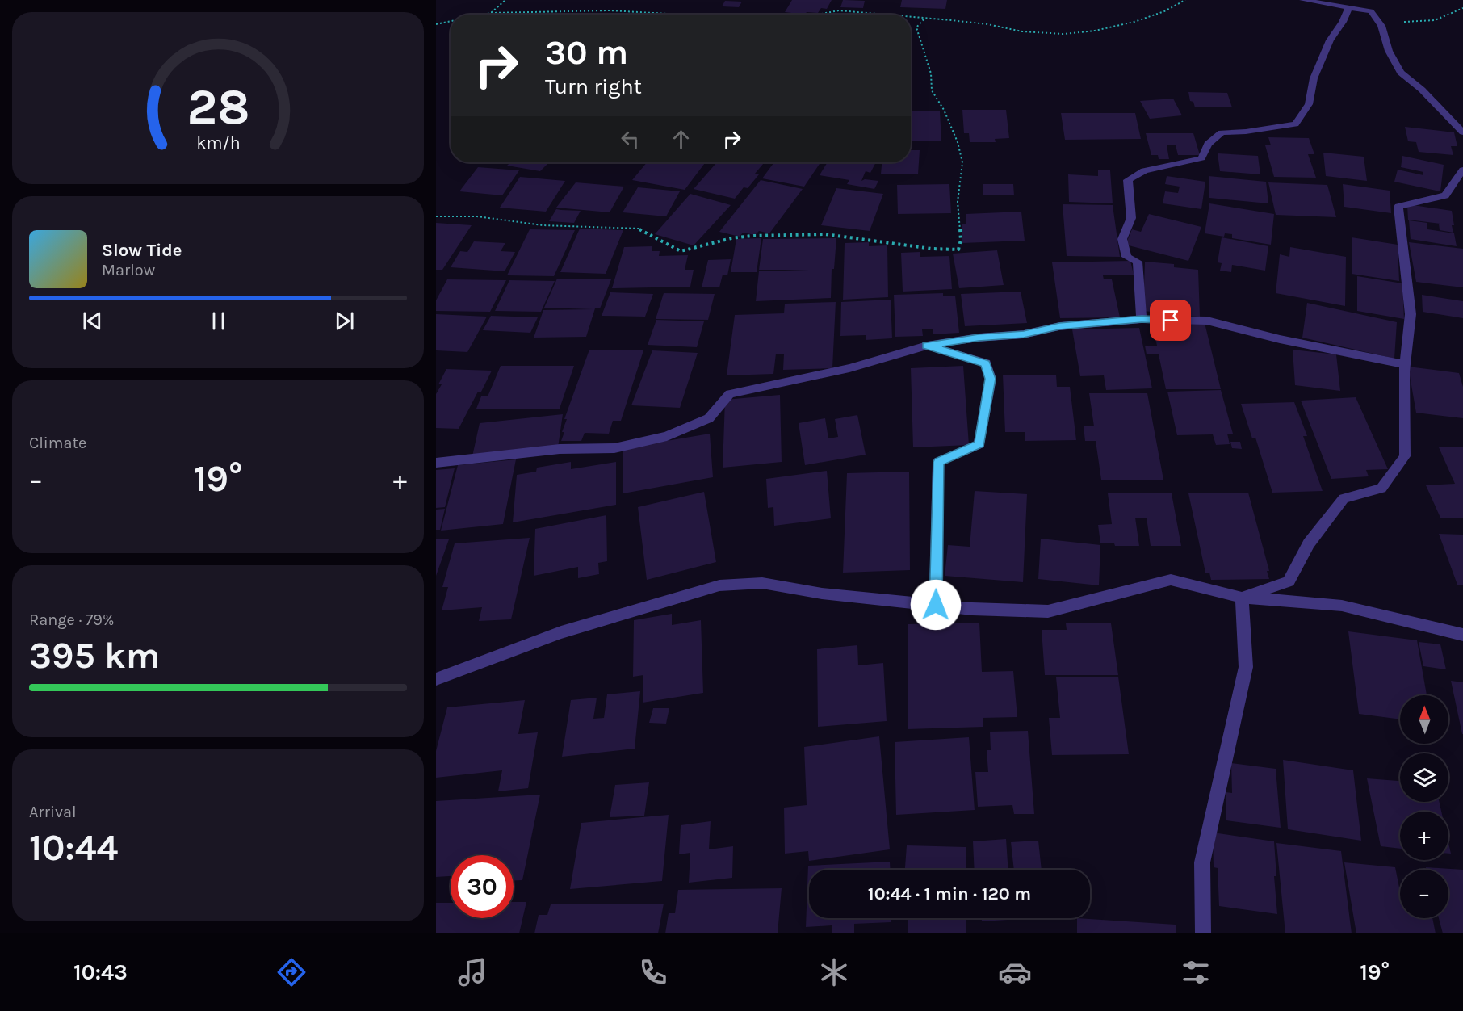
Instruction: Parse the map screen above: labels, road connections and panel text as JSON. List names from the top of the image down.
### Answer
{
  "north": "top",
  "page": {
    "turn": ["30 m", "Turn right"],
    "song": ["Slow Tide", "Marlow"],
    "tile": [
      "Climate",
      ["Range · 79%", "395 km"],
      ["Arrival", "10:44"]
    ],
    "heat": ["−", "19°", "+"],
    "map_buttons": ["+", "−"],
    "limit": "30",
    "trip": "10:44 · 1 min · 120 m",
    "tabs": ["10:43", "19°"],
    "gauge": ["28", "km/h"]
  }
}
